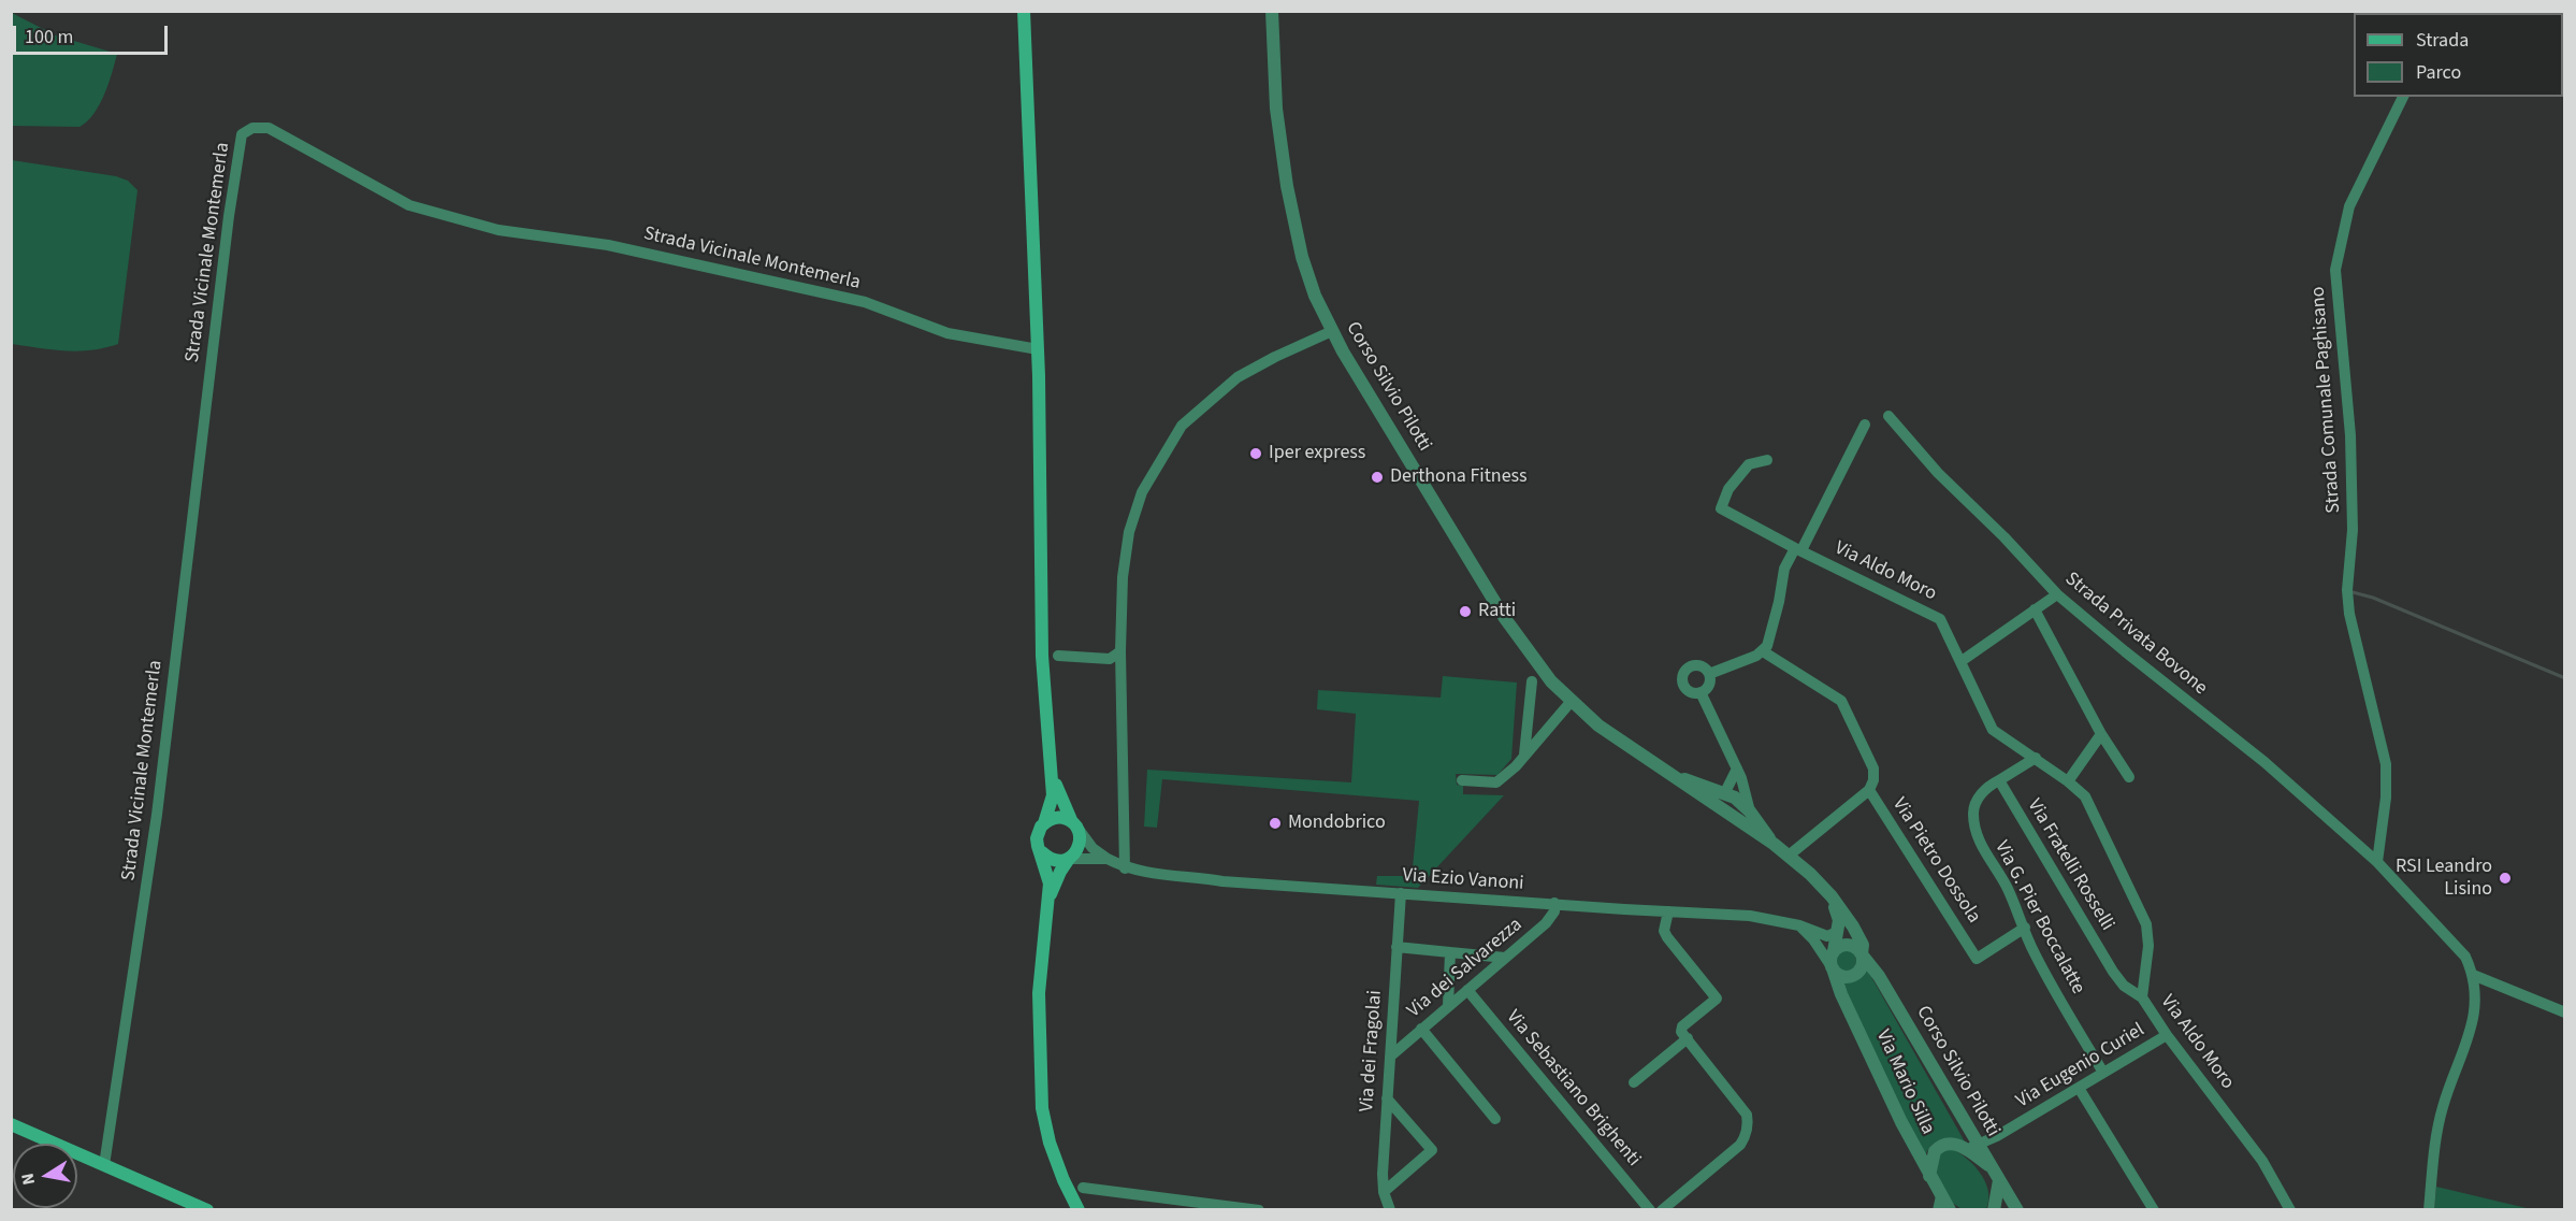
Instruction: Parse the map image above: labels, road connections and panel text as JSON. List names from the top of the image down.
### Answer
{
  "streets": {
    "street": [
      "Strada Vicinale Montemerla",
      "Corso Silvio Pilotti",
      "Strada Comunale Paghisano",
      "Via Aldo Moro",
      "Strada Privata Bovone",
      "Via Pietro Dossola",
      "Via Fratelli Rosselli",
      "Via Ezio Vanoni",
      "Via G. Pier Boccalatte",
      "Via dei Salvarezza",
      "Via dei Fragolai",
      "Via Eugenio Curiel",
      "Via Mario Silla",
      "Via Sebastiano Brighenti"
    ]
  },
  "crossings": [
    ["Corso Silvio Pilotti", "Via Pietro Dossola"],
    ["Corso Silvio Pilotti", "Via Eugenio Curiel"],
    ["Corso Silvio Pilotti", "Via Mario Silla"],
    ["Strada Comunale Paghisano", "Strada Privata Bovone"],
    ["Via Aldo Moro", "Via Fratelli Rosselli"],
    ["Via Aldo Moro", "Via Eugenio Curiel"],
    ["Via Pietro Dossola", "Via G. Pier Boccalatte"],
    ["Via Fratelli Rosselli", "Via G. Pier Boccalatte"],
    ["Via Ezio Vanoni", "Via dei Salvarezza"],
    ["Via Ezio Vanoni", "Via dei Fragolai"],
    ["Via G. Pier Boccalatte", "Via Eugenio Curiel"],
    ["Via dei Salvarezza", "Via dei Fragolai"],
    ["Via dei Salvarezza", "Via Sebastiano Brighenti"]
  ],
  "places": [
    "Iper express",
    "Derthona Fitness",
    "Ratti",
    "Mondobrico",
    "RSI Leandro Lisino"
  ],
  "legend": ["Strada", "Parco"],
  "scale_bar": "100 m",
  "north": "left"
}
